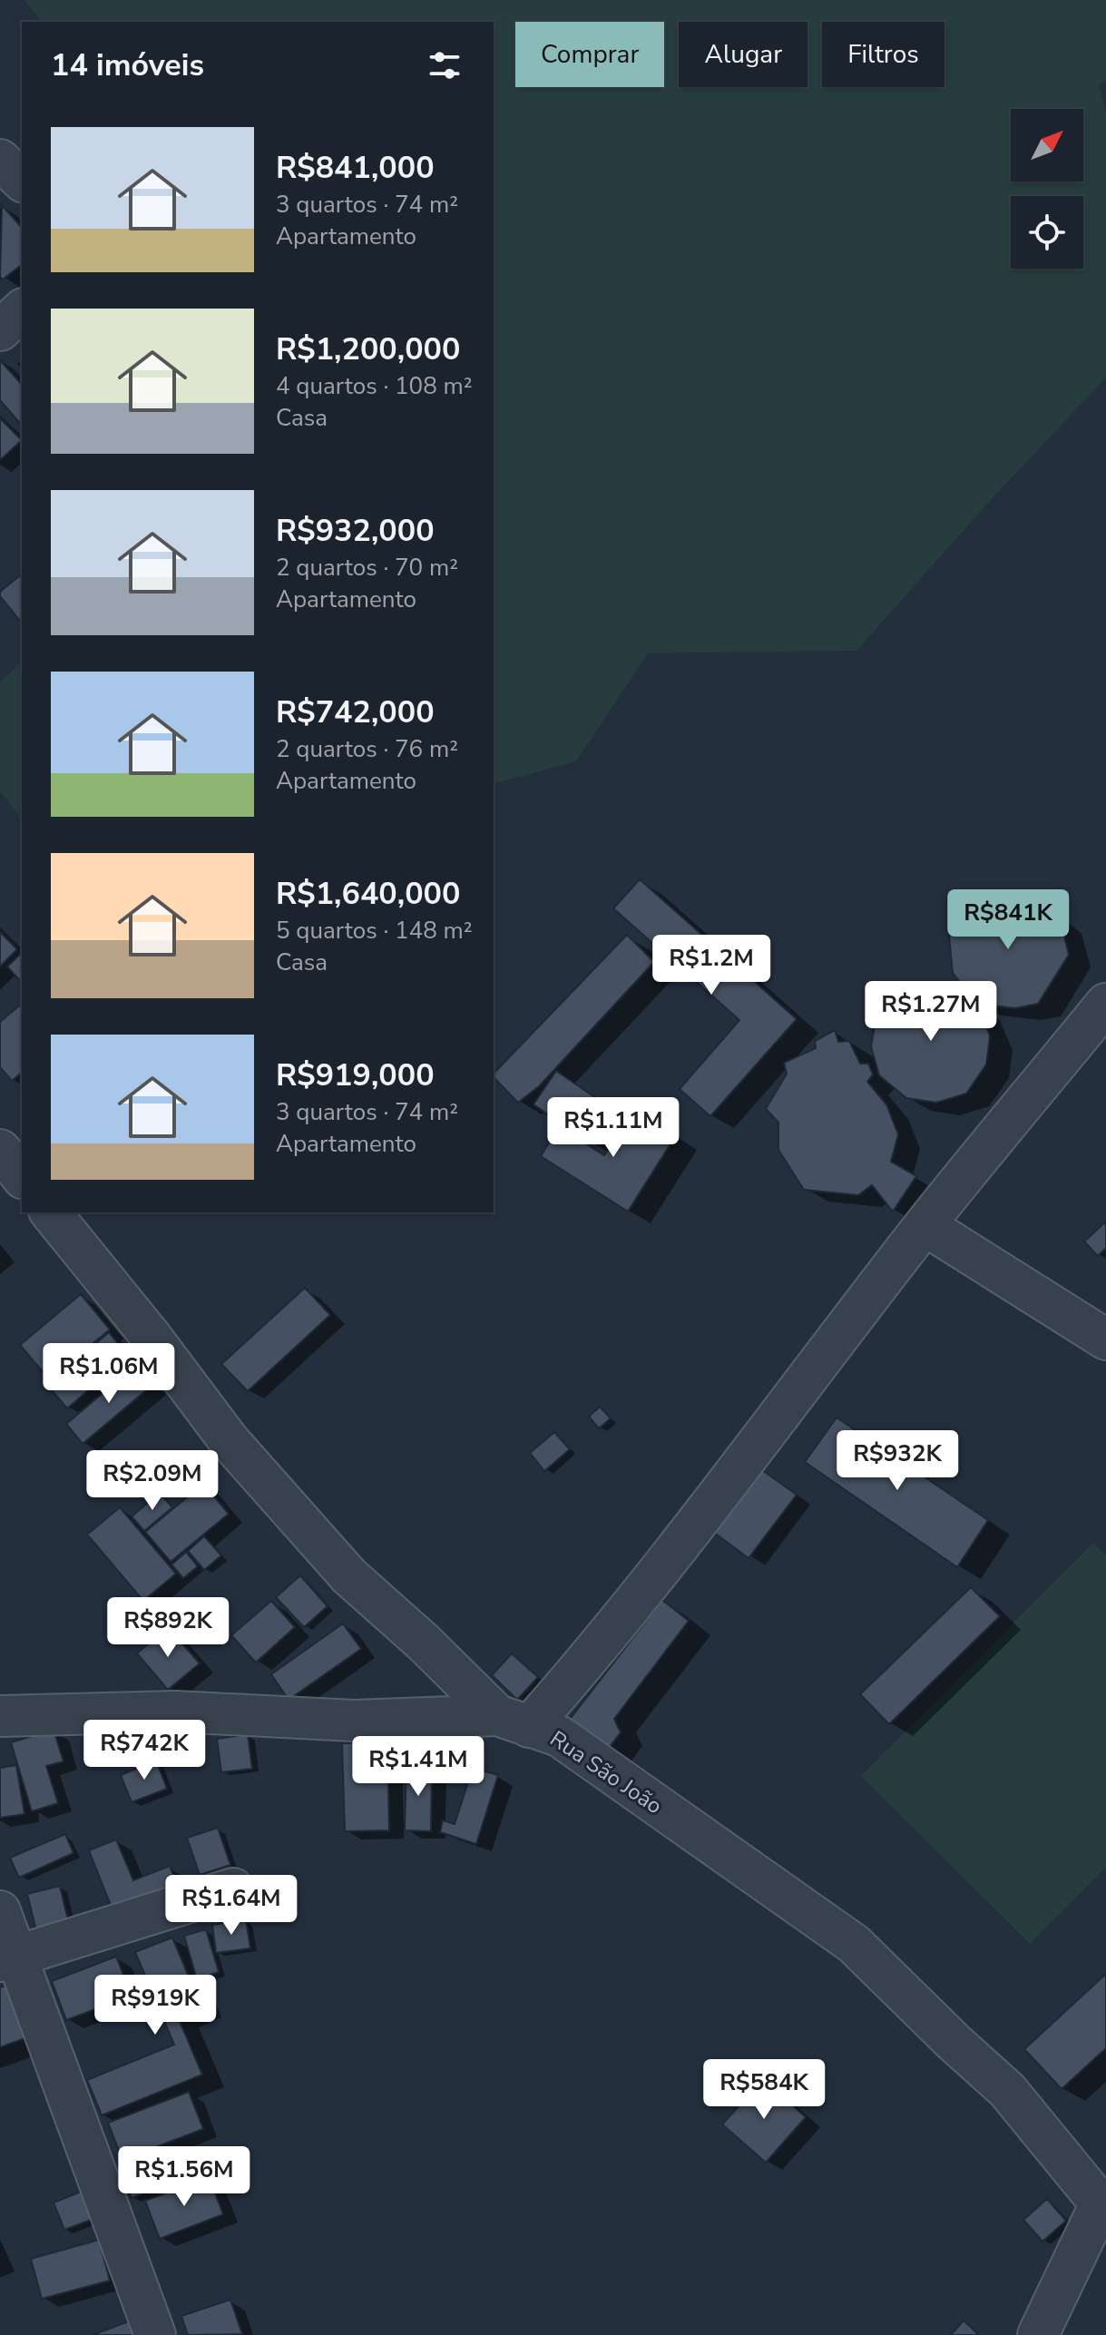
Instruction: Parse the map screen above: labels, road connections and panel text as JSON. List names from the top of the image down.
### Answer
{
  "streets": {
    "street": ["Rua São João"]
  },
  "north": "top right",
  "page": {
    "chip": ["Comprar", "Alugar", "Filtros"],
    "heading": "14 imóveis",
    "list": [
      {
        "name": "R$841,000",
        "note": "3 quartos · 74 m² · Apartamento"
      },
      {
        "name": "R$1,200,000",
        "note": "4 quartos · 108 m² · Casa"
      },
      {
        "name": "R$932,000",
        "note": "2 quartos · 70 m² · Apartamento"
      },
      {
        "name": "R$742,000",
        "note": "2 quartos · 76 m² · Apartamento"
      },
      {
        "name": "R$1,640,000",
        "note": "5 quartos · 148 m² · Casa"
      },
      {
        "name": "R$919,000",
        "note": "3 quartos · 74 m² · Apartamento"
      }
    ],
    "price": [
      "R$841K",
      "R$1.2M",
      "R$1.27M",
      "R$1.11M",
      "R$1.06M",
      "R$932K",
      "R$2.09M",
      "R$892K",
      "R$742K",
      "R$1.41M",
      "R$1.64M",
      "R$919K",
      "R$584K",
      "R$1.56M"
    ]
  }
}
